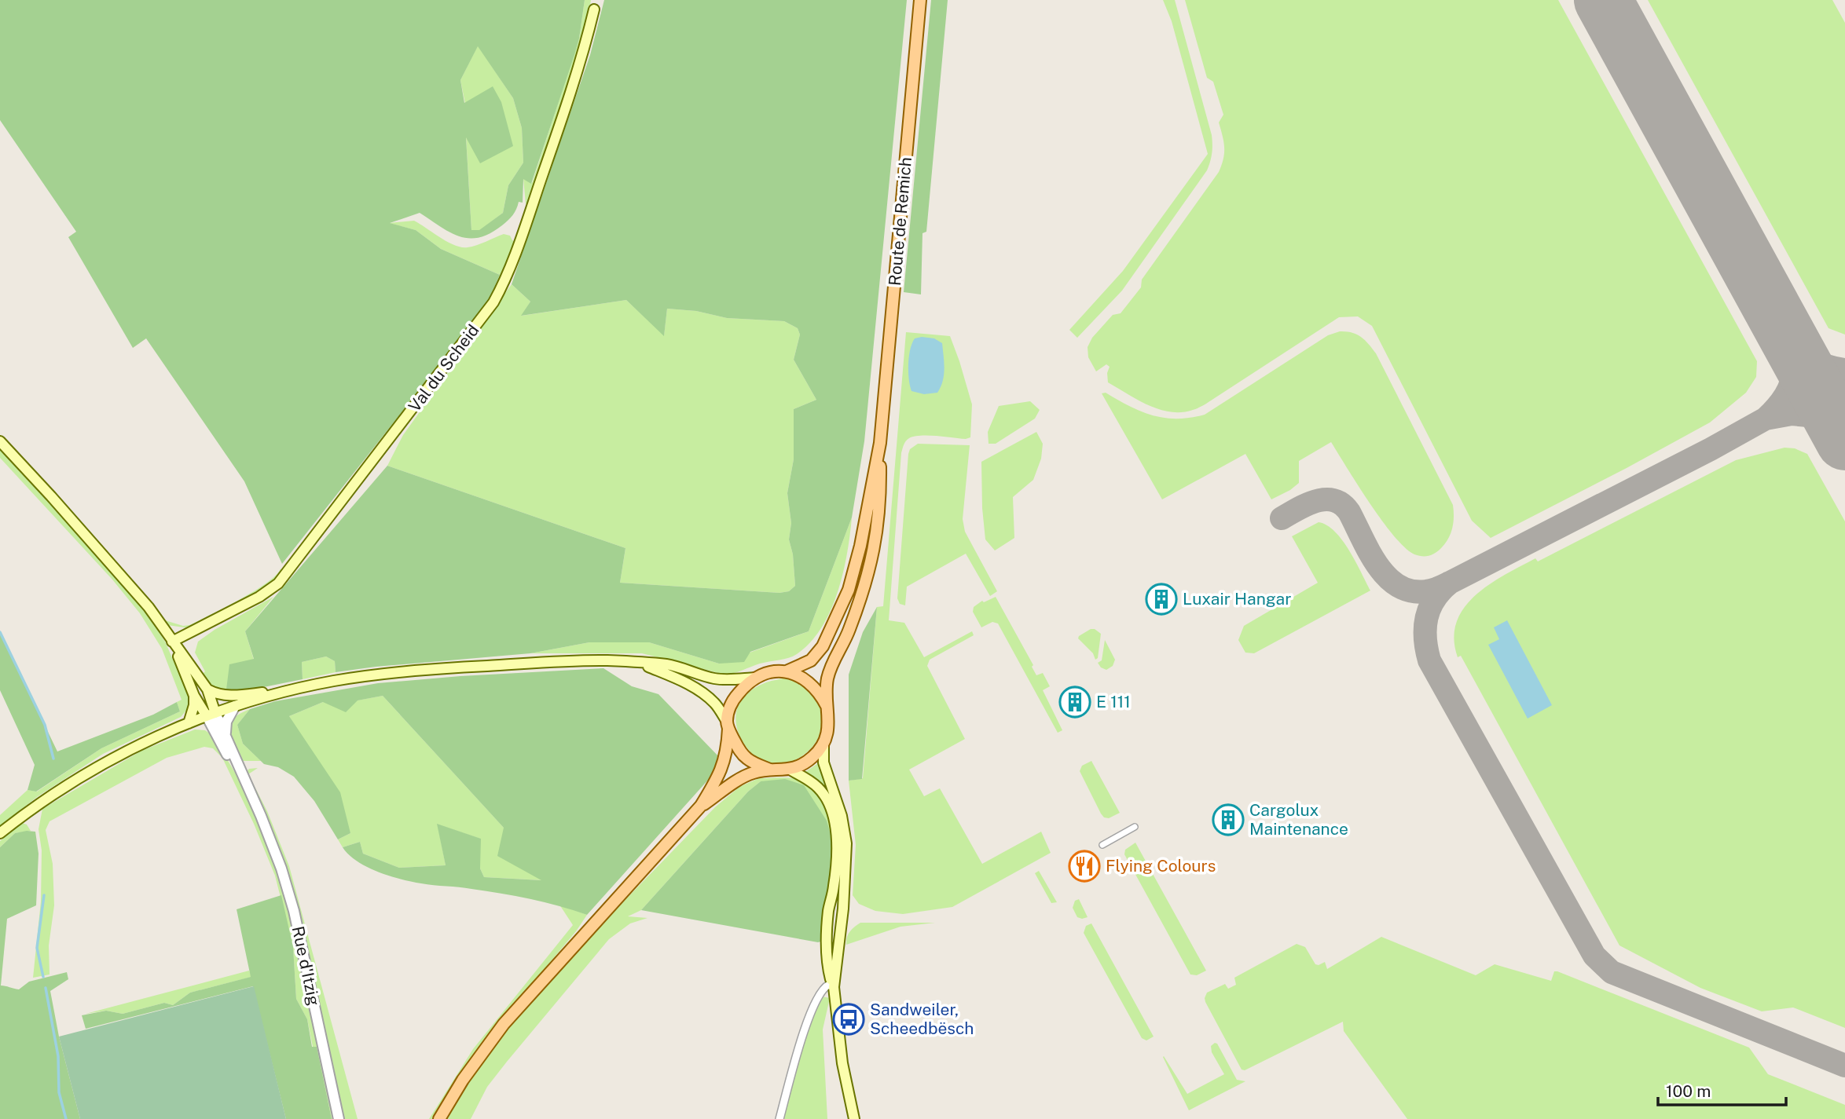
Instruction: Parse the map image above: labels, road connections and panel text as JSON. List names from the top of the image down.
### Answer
{
  "streets": {
    "main road": ["Route de Remich", "Val du Scheid"],
    "street": ["Rue d'Itzig"]
  },
  "places": {
    "building": ["Luxair Hangar", "E 111", "Cargolux Maintenance"],
    "restaurant": ["Flying Colours"],
    "bus stop": ["Sandweiler, Scheedbësch"]
  },
  "scale_bar": "100 m"
}
